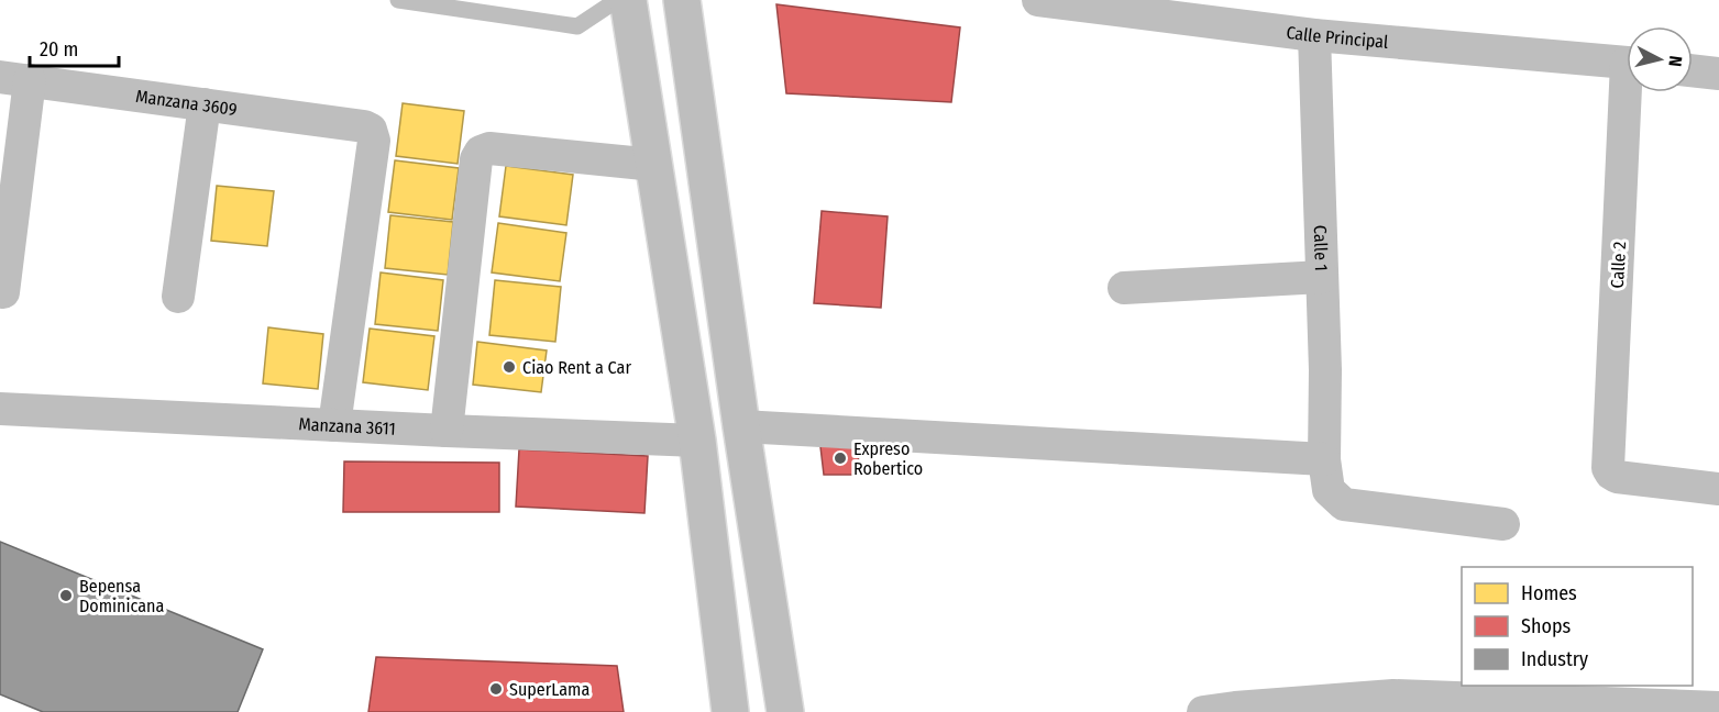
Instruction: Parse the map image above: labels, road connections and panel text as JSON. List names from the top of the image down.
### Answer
{
  "streets": {
    "street": [
      "Calle Principal",
      "Manzana 3609",
      "Calle 1",
      "Calle 2",
      "Manzana 3611"
    ]
  },
  "crossings": [
    ["Calle Principal", "Calle 1"],
    ["Manzana 3609", "Manzana 3611"]
  ],
  "places": [
    "Ciao Rent a Car",
    "Expreso Robertico",
    "Bepensa Dominicana",
    "SuperLama"
  ],
  "legend": ["Homes", "Shops", "Industry"],
  "scale_bar": "20 m",
  "north": "right"
}
